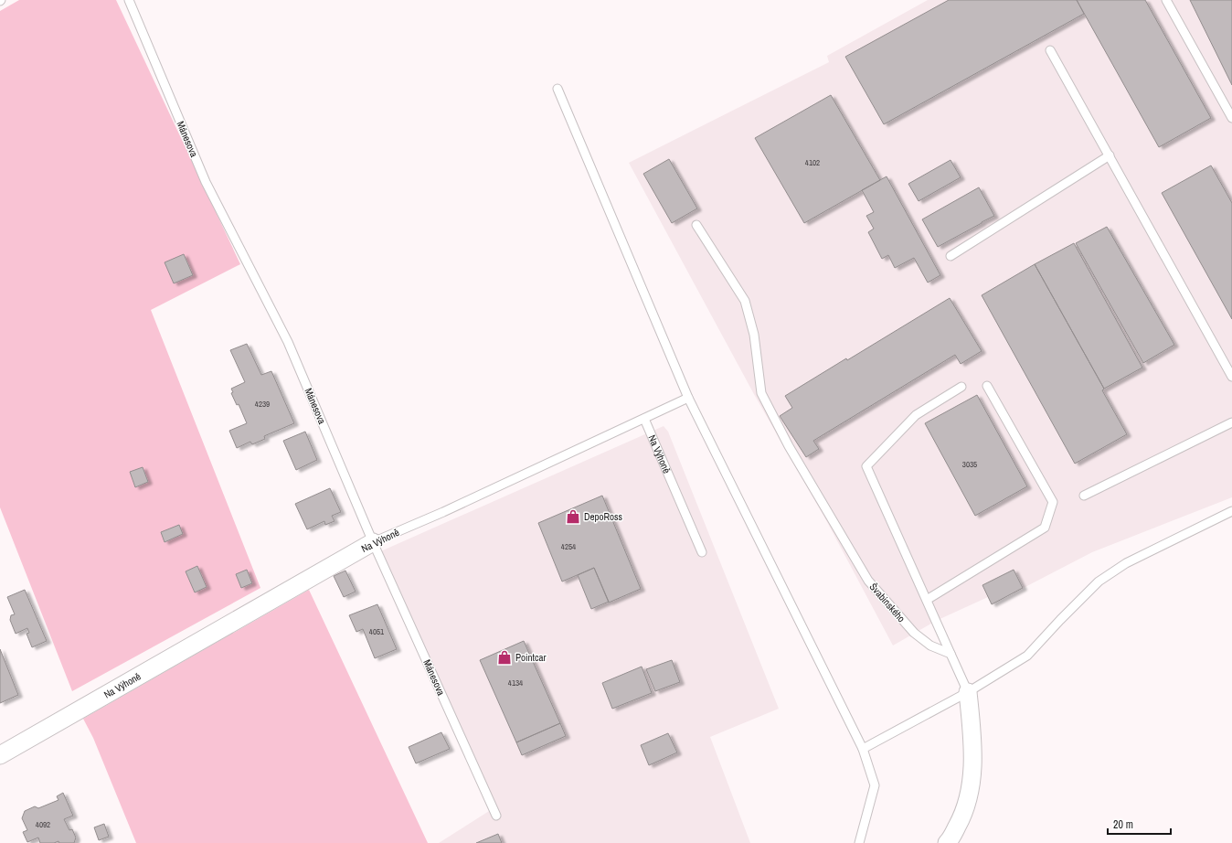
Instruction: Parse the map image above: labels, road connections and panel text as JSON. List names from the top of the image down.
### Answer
{
  "streets": {
    "street": ["Na Výhoně"],
    "lane": ["Mánesova", "Švabinského"]
  },
  "crossings": [
    ["Mánesova", "Na Výhoně"]
  ],
  "places": {
    "shop": ["DepoRoss", "Pointcar"]
  },
  "house_numbers": [
    "4102",
    "4239",
    "3035",
    "4254",
    "4051",
    "4134",
    "4092"
  ],
  "scale_bar": "20 m"
}
